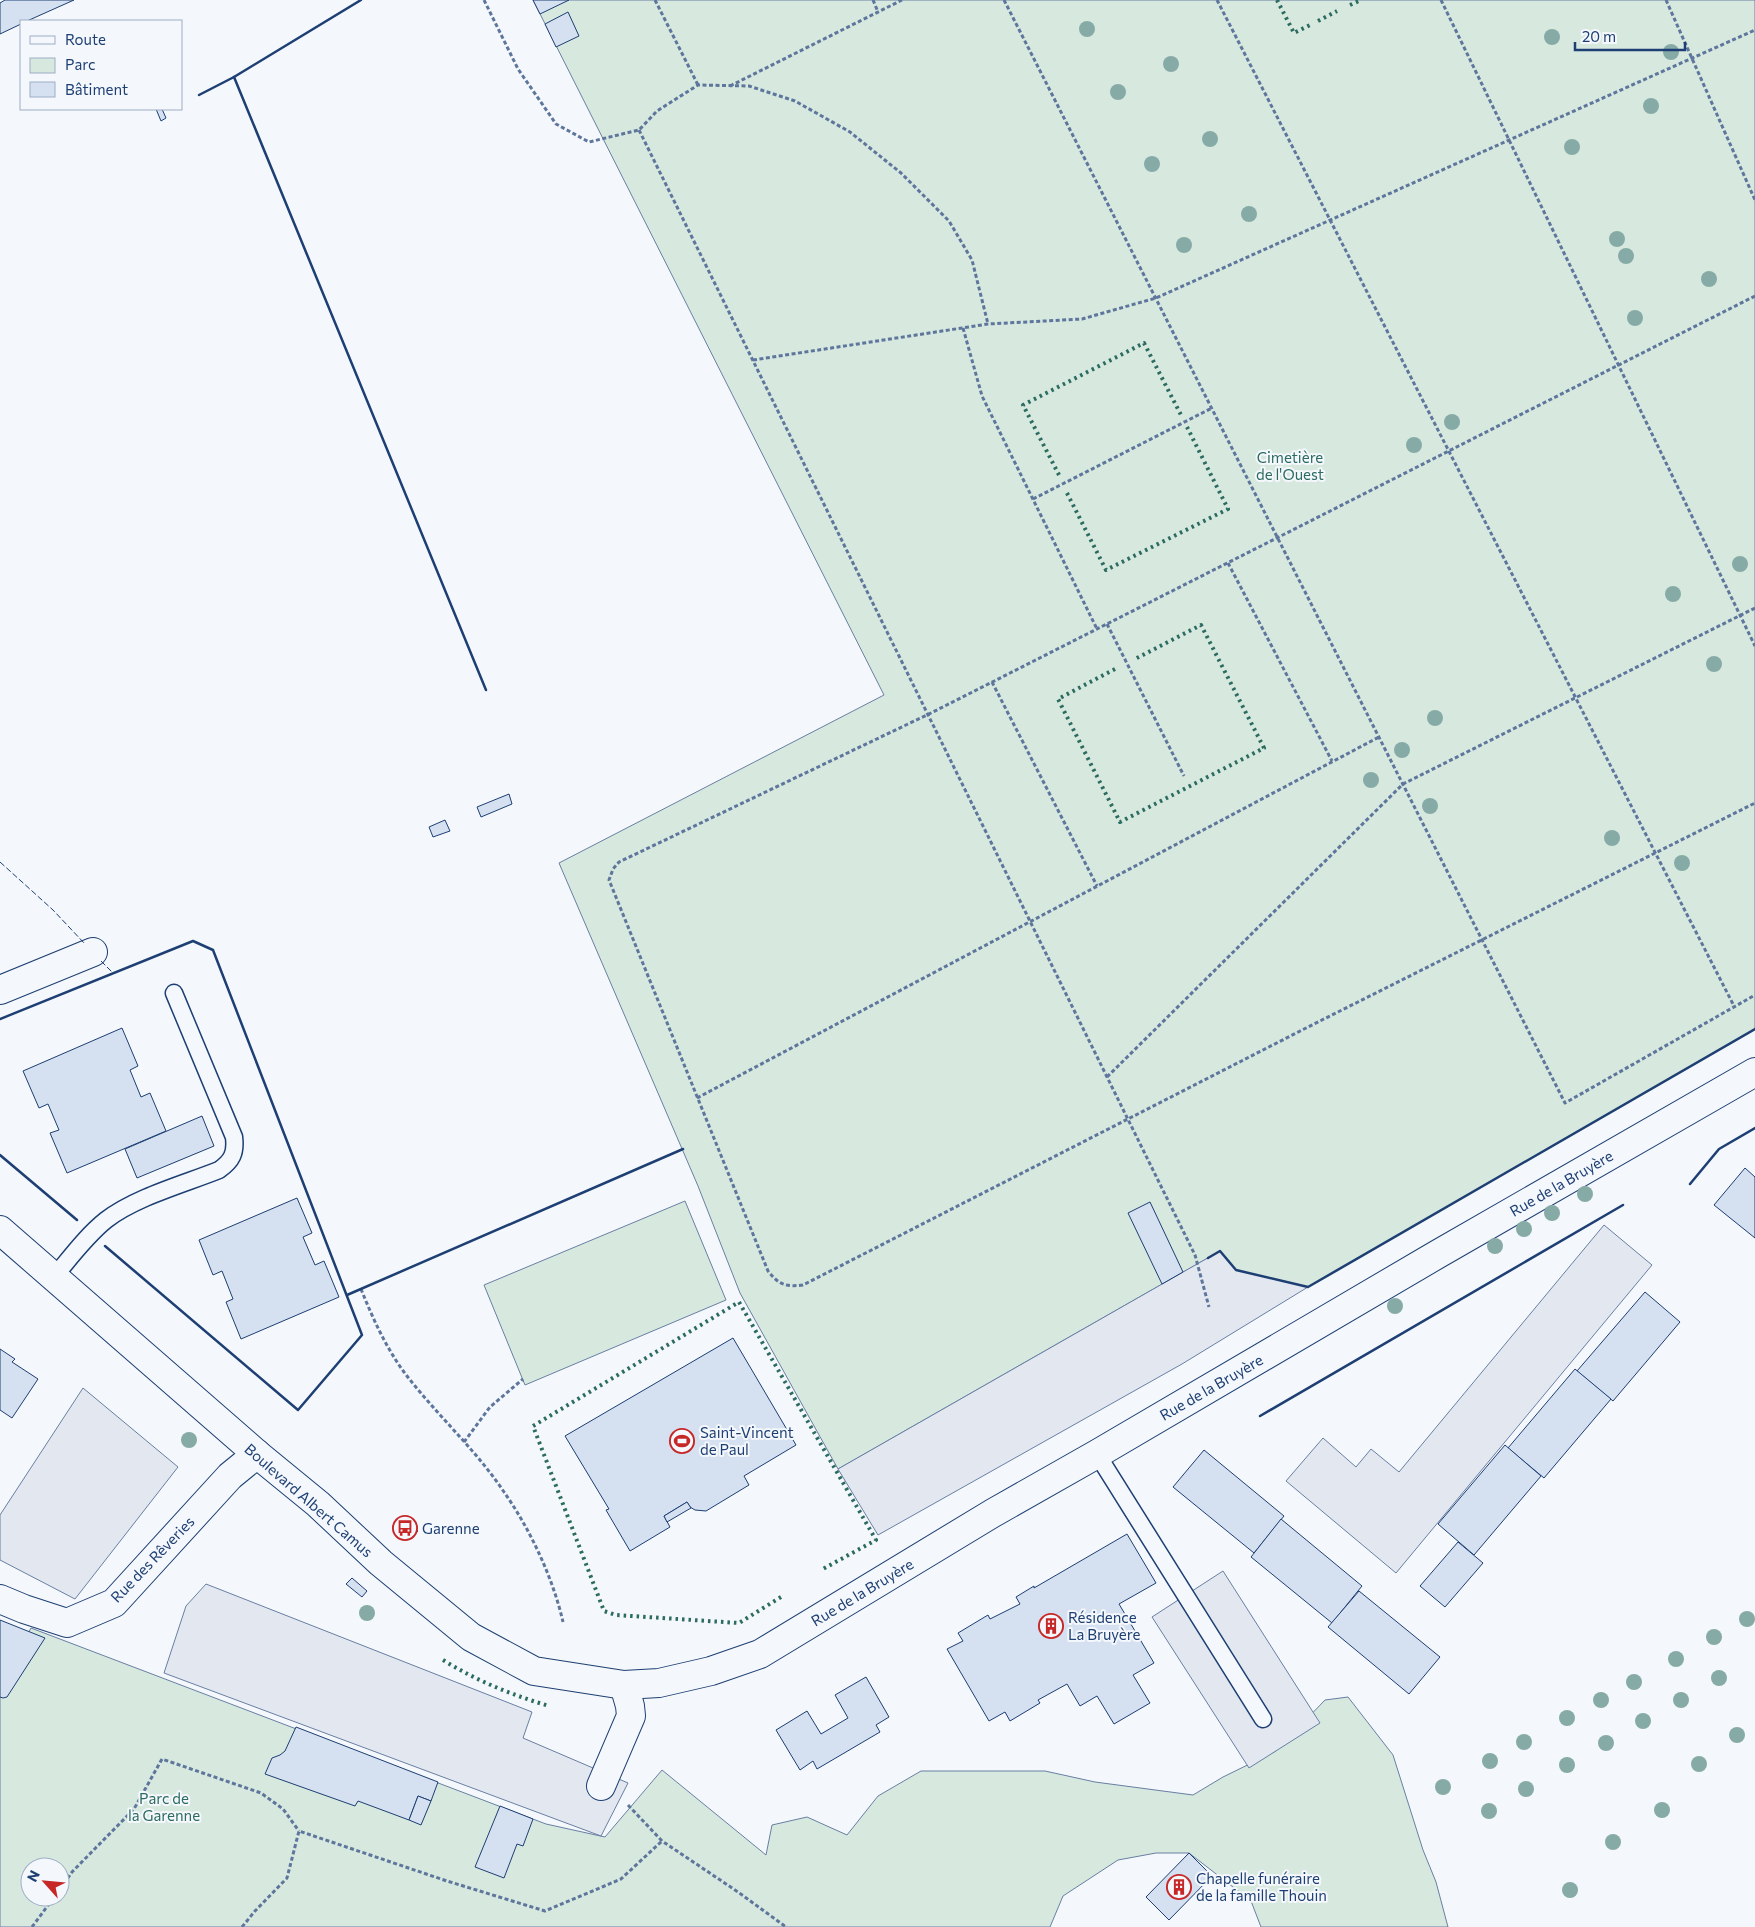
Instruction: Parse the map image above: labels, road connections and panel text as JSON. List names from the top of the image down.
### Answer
{
  "streets": {
    "street": ["Rue de la Bruyère", "Boulevard Albert Camus", "Rue des Rêveries"]
  },
  "crossings": [
    ["Rue de la Bruyère", "Boulevard Albert Camus"],
    ["Boulevard Albert Camus", "Rue des Rêveries"]
  ],
  "parks": ["Cimetière de l'Ouest", "Parc de la Garenne"],
  "places": {
    "sports": ["Saint-Vincent de Paul"],
    "bus stop": ["Garenne"],
    "building": ["Résidence La Bruyère", "Chapelle funéraire de la famille Thouin"]
  },
  "legend": ["Route", "Parc", "Bâtiment"],
  "scale_bar": "20 m",
  "north": "top left"
}
